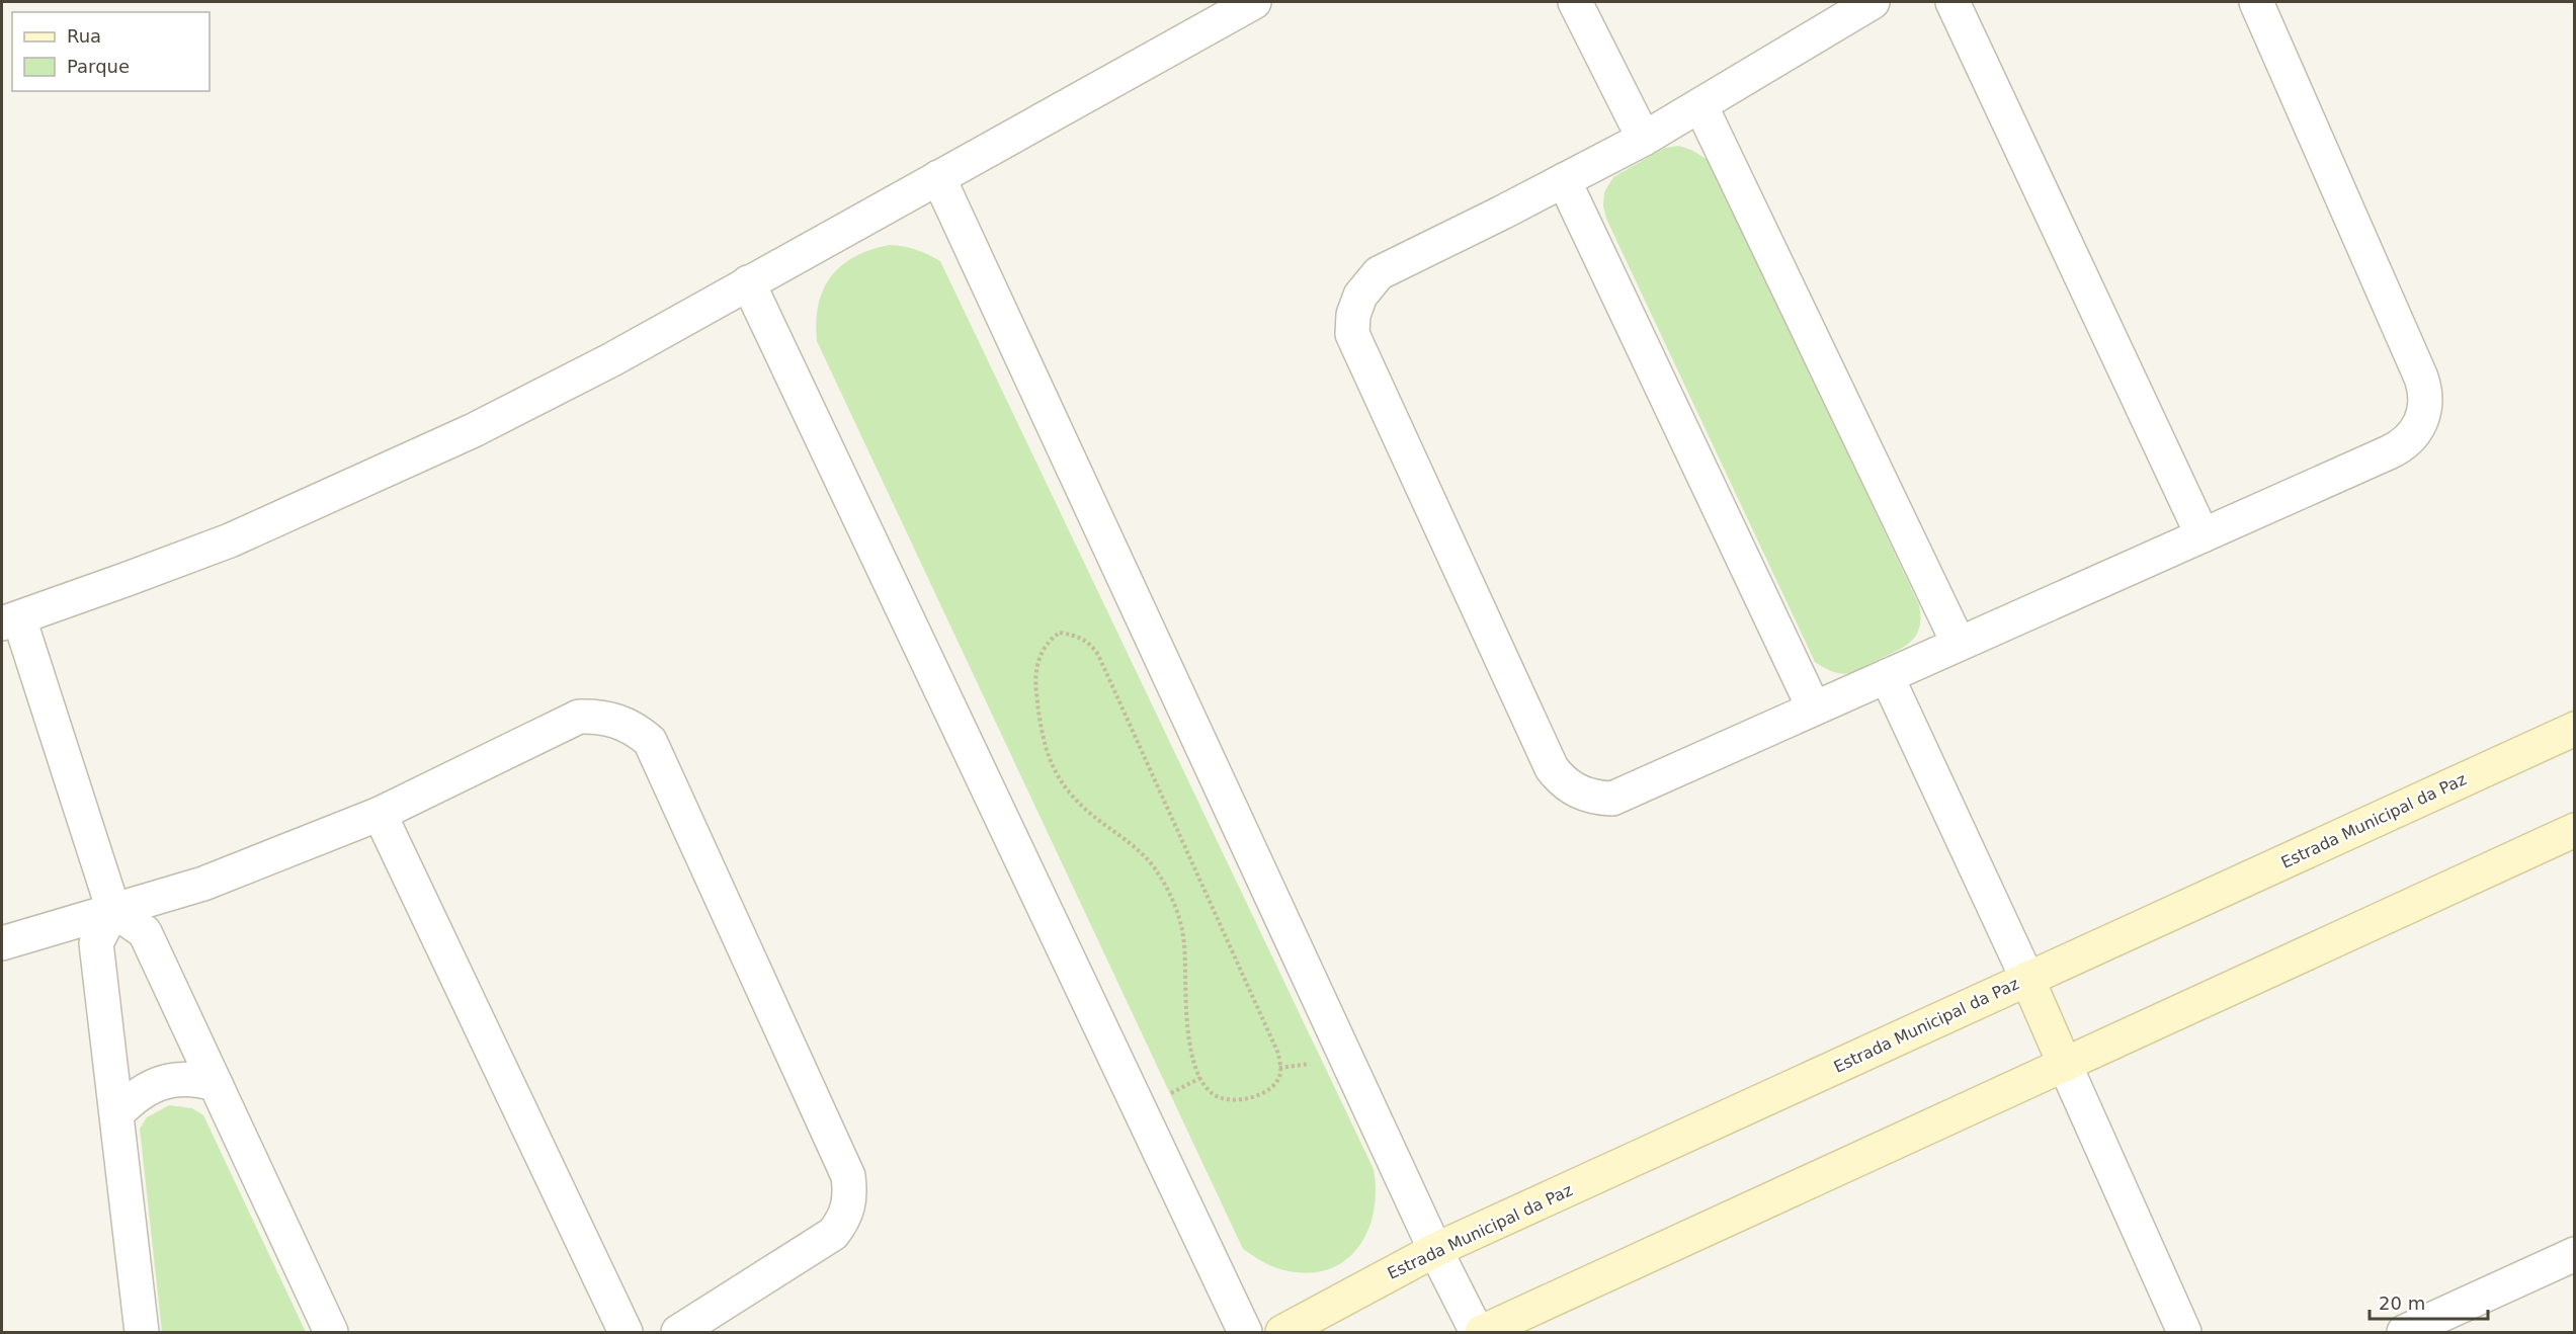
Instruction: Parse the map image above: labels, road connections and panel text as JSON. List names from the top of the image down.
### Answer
{
  "streets": {
    "street": ["Estrada Municipal da Paz"]
  },
  "legend": ["Rua", "Parque"],
  "scale_bar": "20 m"
}
